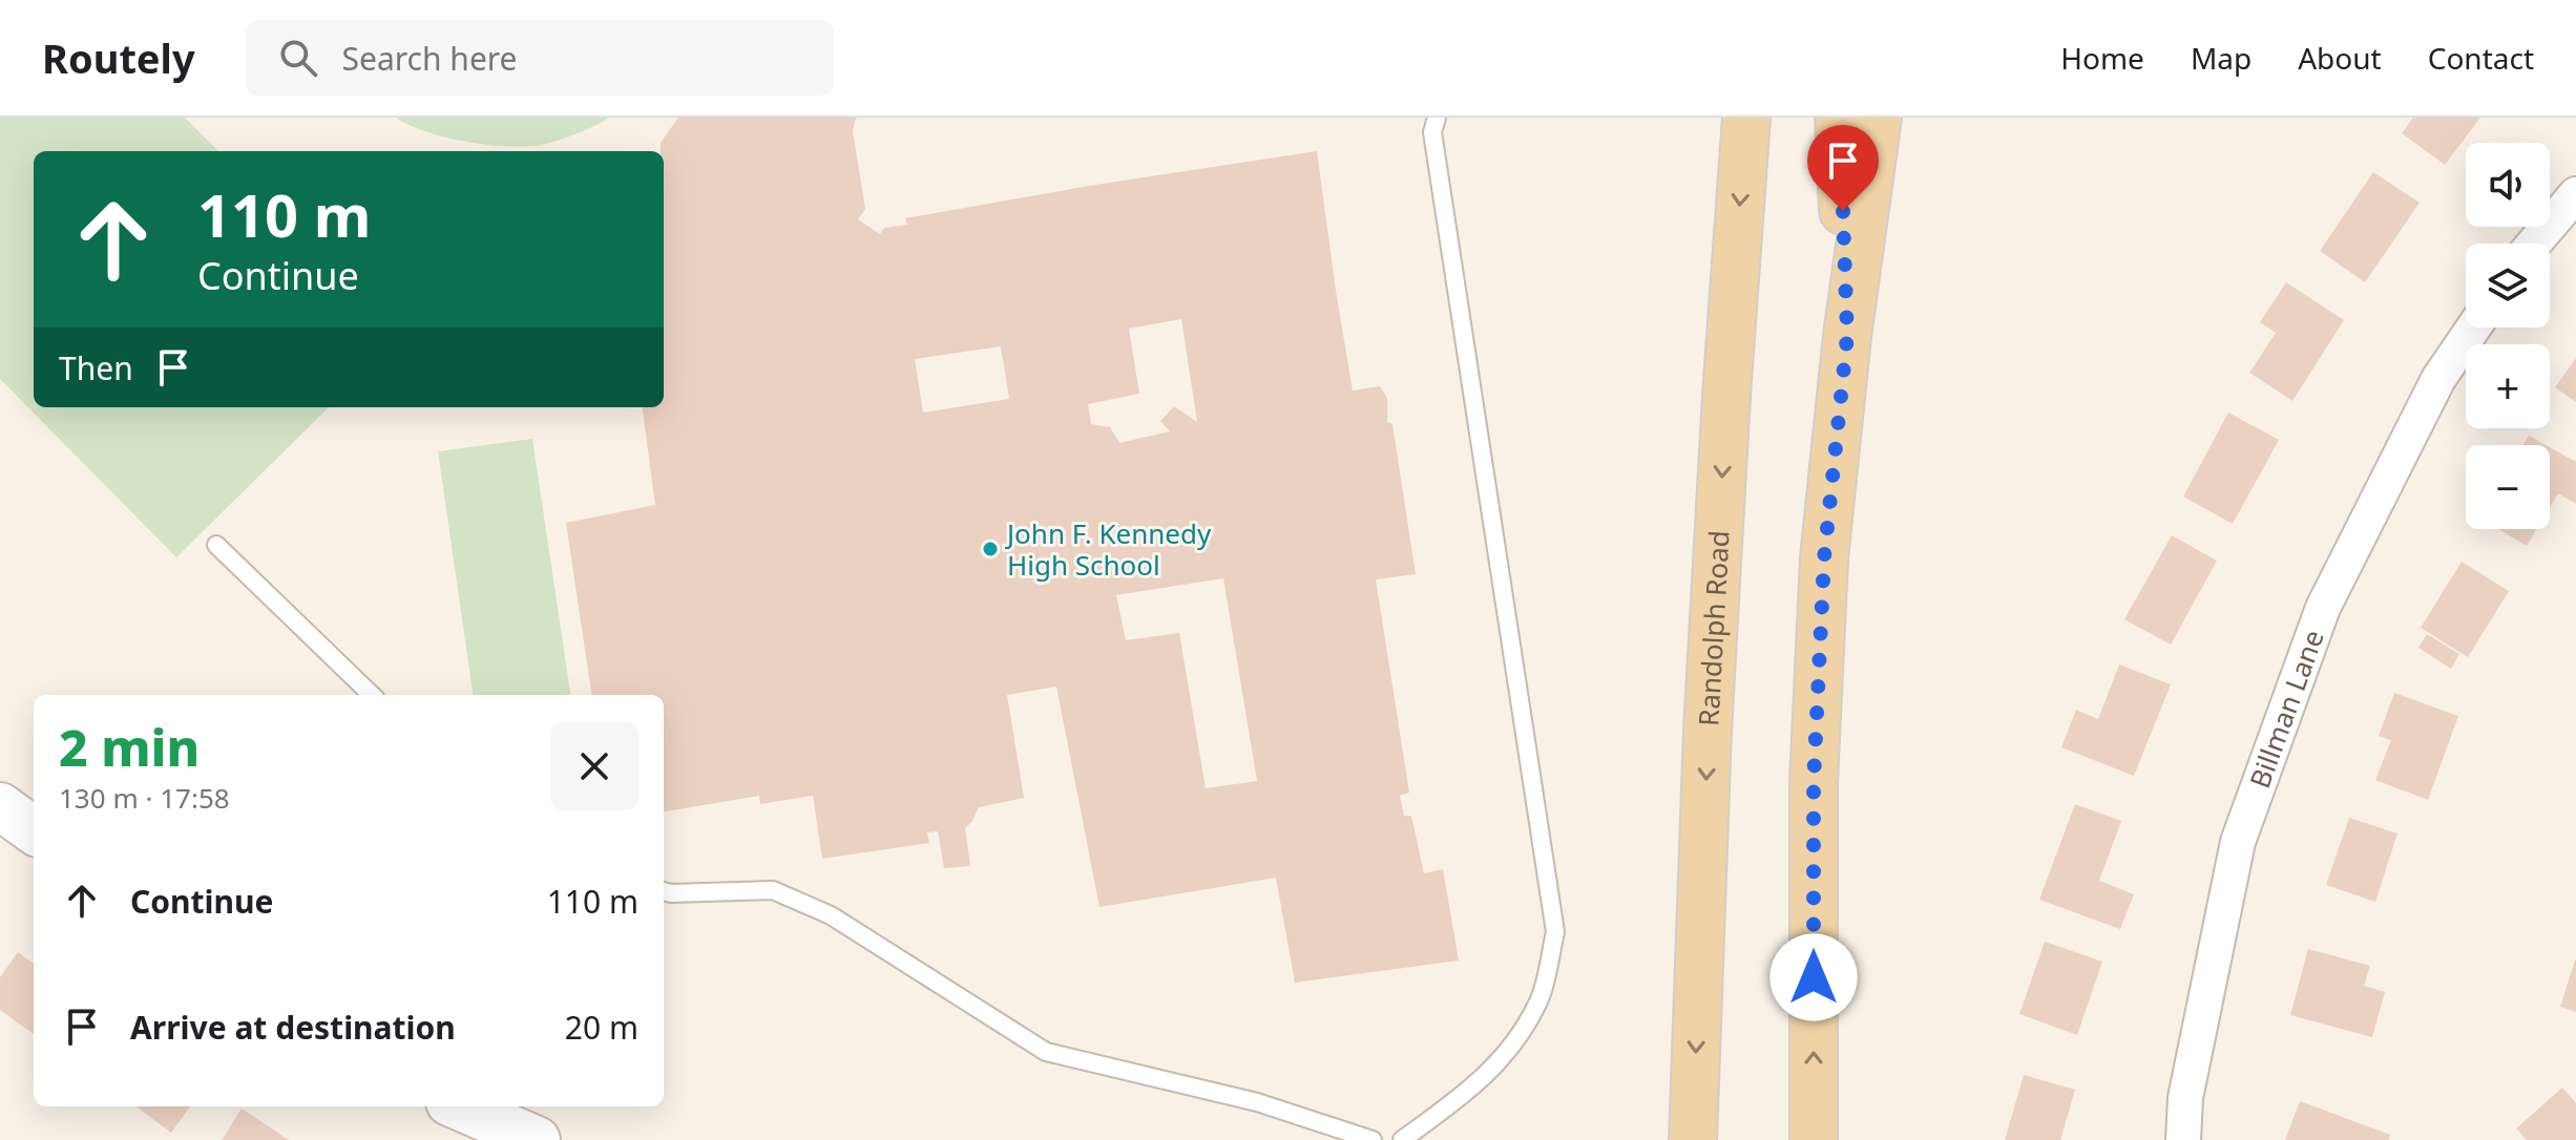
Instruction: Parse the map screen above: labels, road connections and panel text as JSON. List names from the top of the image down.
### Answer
{
  "streets": {
    "main road": ["Randolph Road"],
    "street": ["Billman Lane"]
  },
  "places": ["John F. Kennedy High School"],
  "page": {
    "header": "Routely",
    "search": "Search here",
    "nav": [
      "Home",
      "Map",
      "About",
      "Contact"
    ],
    "map_buttons": ["+", "−"],
    "turn": ["110 m", "Continue"],
    "then": "Then",
    "heading": ["2 min", "130 m · 17:58"],
    "list": [
      {
        "name": "Continue",
        "value": "110 m"
      },
      {
        "name": "Arrive at destination",
        "value": "20 m"
      }
    ]
  }
}
